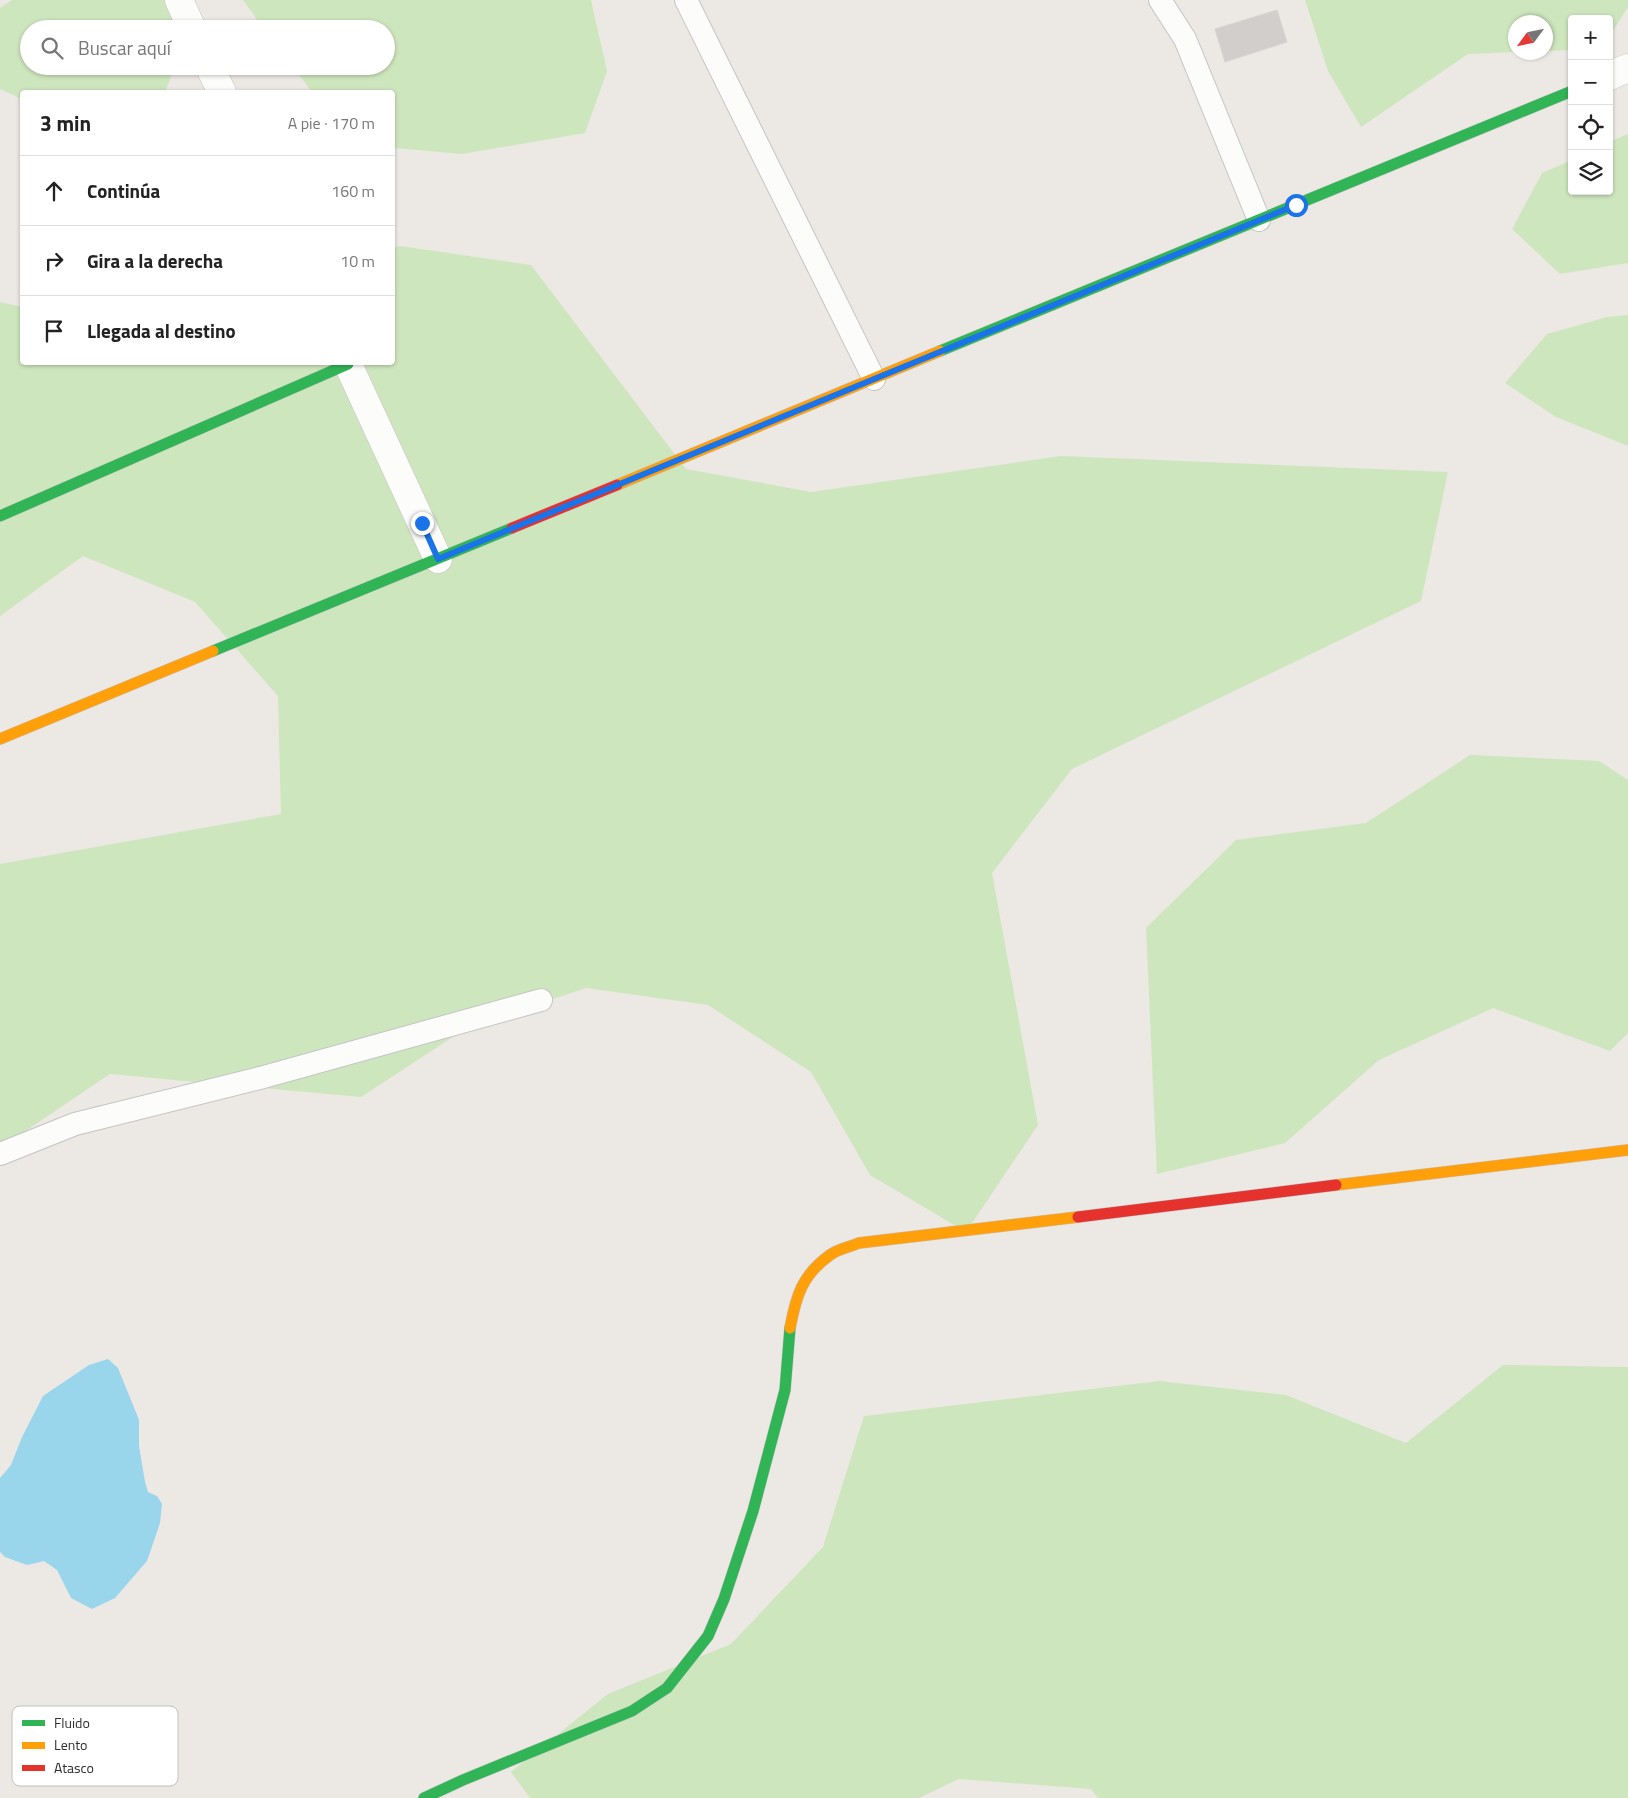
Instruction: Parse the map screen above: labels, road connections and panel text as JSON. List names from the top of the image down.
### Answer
{
  "legend": ["Fluido", "Lento", "Atasco"],
  "north": "bottom left",
  "page": {
    "map_buttons": ["+", "−"],
    "search": "Buscar aquí",
    "heading": ["3 min", "A pie · 170 m"],
    "list": [
      ["Continúa", "160 m"],
      ["Gira a la derecha", "10 m"],
      "Llegada al destino"
    ]
  }
}
